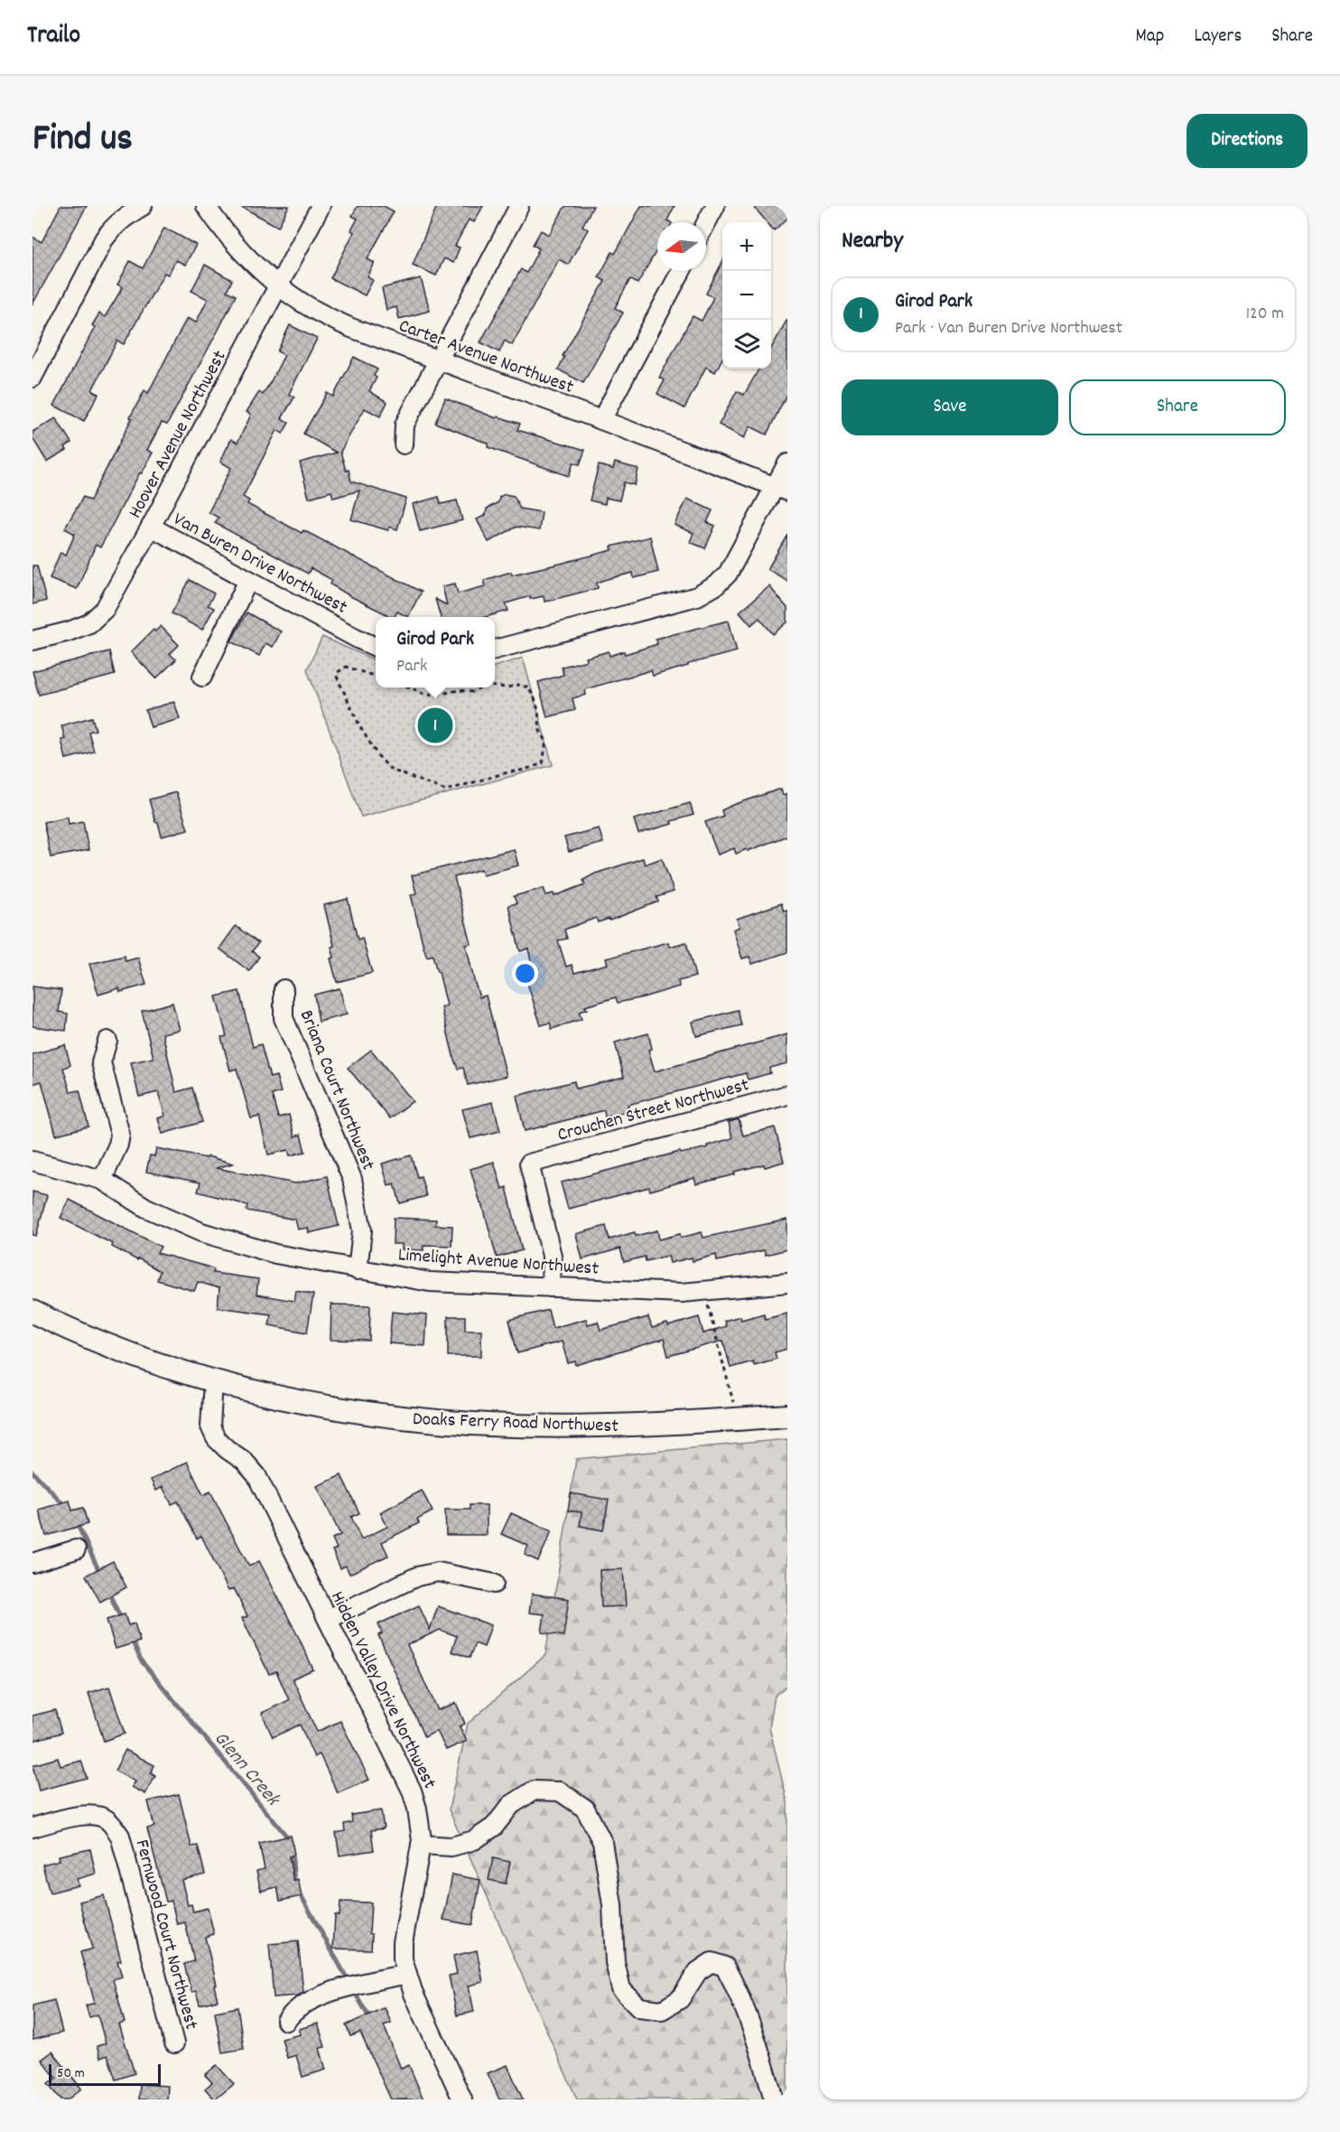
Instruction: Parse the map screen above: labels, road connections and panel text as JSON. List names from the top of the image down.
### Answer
{
  "streets": {
    "main road": ["Doaks Ferry Road Northwest"],
    "street": [
      "Carter Avenue Northwest",
      "Hoover Avenue Northwest",
      "Van Buren Drive Northwest",
      "Briana Court Northwest",
      "Crouchen Street Northwest",
      "Limelight Avenue Northwest",
      "Hidden Valley Drive Northwest",
      "Fernwood Court Northwest"
    ]
  },
  "crossings": [
    ["Carter Avenue Northwest", "Hoover Avenue Northwest"],
    ["Hoover Avenue Northwest", "Van Buren Drive Northwest"],
    ["Briana Court Northwest", "Limelight Avenue Northwest"],
    ["Crouchen Street Northwest", "Limelight Avenue Northwest"],
    ["Doaks Ferry Road Northwest", "Hidden Valley Drive Northwest"]
  ],
  "water": ["Glenn Creek"],
  "scale_bar": "50 m",
  "north": "left",
  "page": {
    "header": "Trailo",
    "nav": ["Map", "Layers", "Share"],
    "title": "Find us",
    "buttons": [
      "Directions",
      ["Save", "Share"]
    ],
    "heading": "Nearby",
    "map_buttons": ["+", "−"],
    "list": [
      {
        "mark": "1",
        "name": "Girod Park",
        "note": "Park · Van Buren Drive Northwest",
        "value": "120 m"
      }
    ],
    "popup": ["Girod Park", "Park"],
    "pins": "1",
    "scale": "50 m"
  }
}
